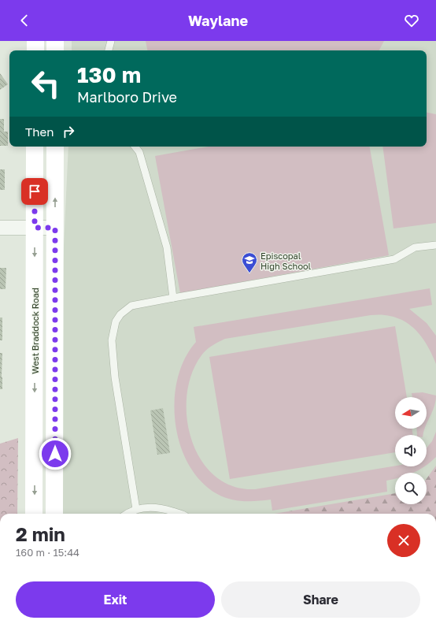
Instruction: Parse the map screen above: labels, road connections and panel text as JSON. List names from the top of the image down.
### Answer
{
  "streets": {
    "main road": ["West Braddock Road"]
  },
  "places": {
    "school or university": ["Episcopal High School"]
  },
  "north": "left",
  "page": {
    "header": "Waylane",
    "turn": ["130 m", "Marlboro Drive"],
    "then": "Then",
    "heading": ["2 min", "160 m · 15:44"],
    "buttons": ["Exit", "Share"]
  }
}
